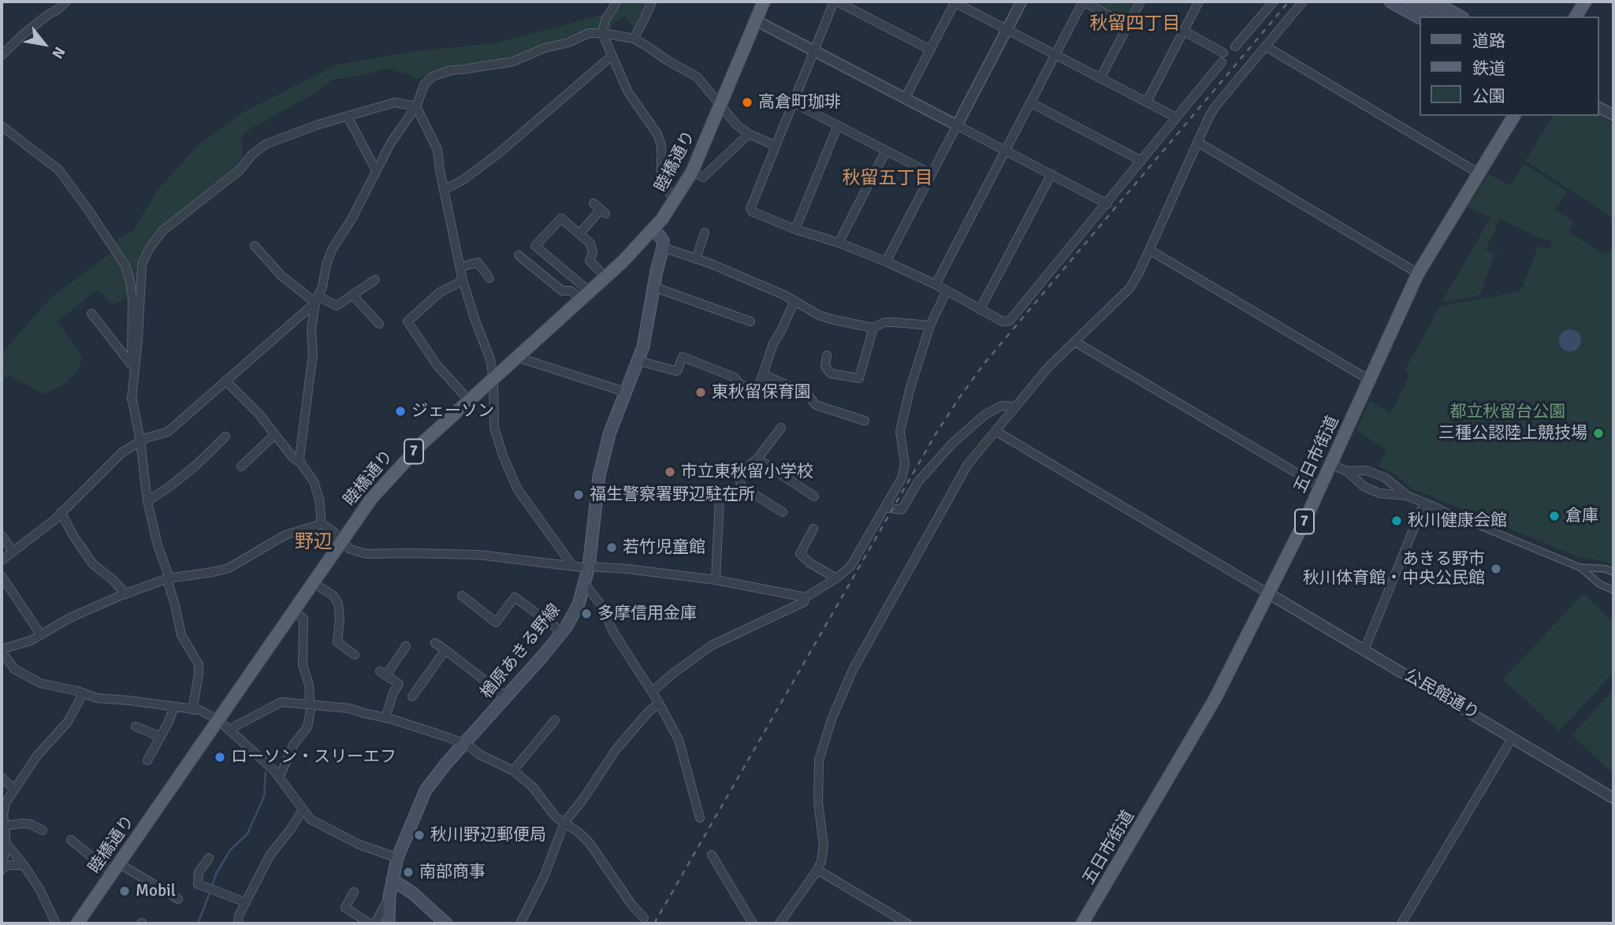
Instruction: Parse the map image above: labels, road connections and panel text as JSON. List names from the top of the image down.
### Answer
{
  "streets": {
    "main road": [
      "睦橋通り",
      "7",
      "五日市街道",
      "楢原あきる野線"
    ],
    "street": ["公民館通り"]
  },
  "crossings": [
    ["五日市街道", "公民館通り"]
  ],
  "districts": ["秋留四丁目", "秋留五丁目", "野辺"],
  "parks": ["都立秋留台公園"],
  "places": [
    "高倉町珈琲",
    "東秋留保育園",
    "ジェーソン",
    "三種公認陸上競技場",
    "市立東秋留小学校",
    "福生警察署野辺駐在所",
    "倉庫",
    "秋川健康会館",
    "若竹児童館",
    "あきる野市 秋川体育館・中央公民館",
    "多摩信用金庫",
    "ローソン・スリーエフ",
    "秋川野辺郵便局",
    "南部商事",
    "Mobil"
  ],
  "legend": ["道路", "鉄道", "公園"],
  "north": "bottom right"
}
